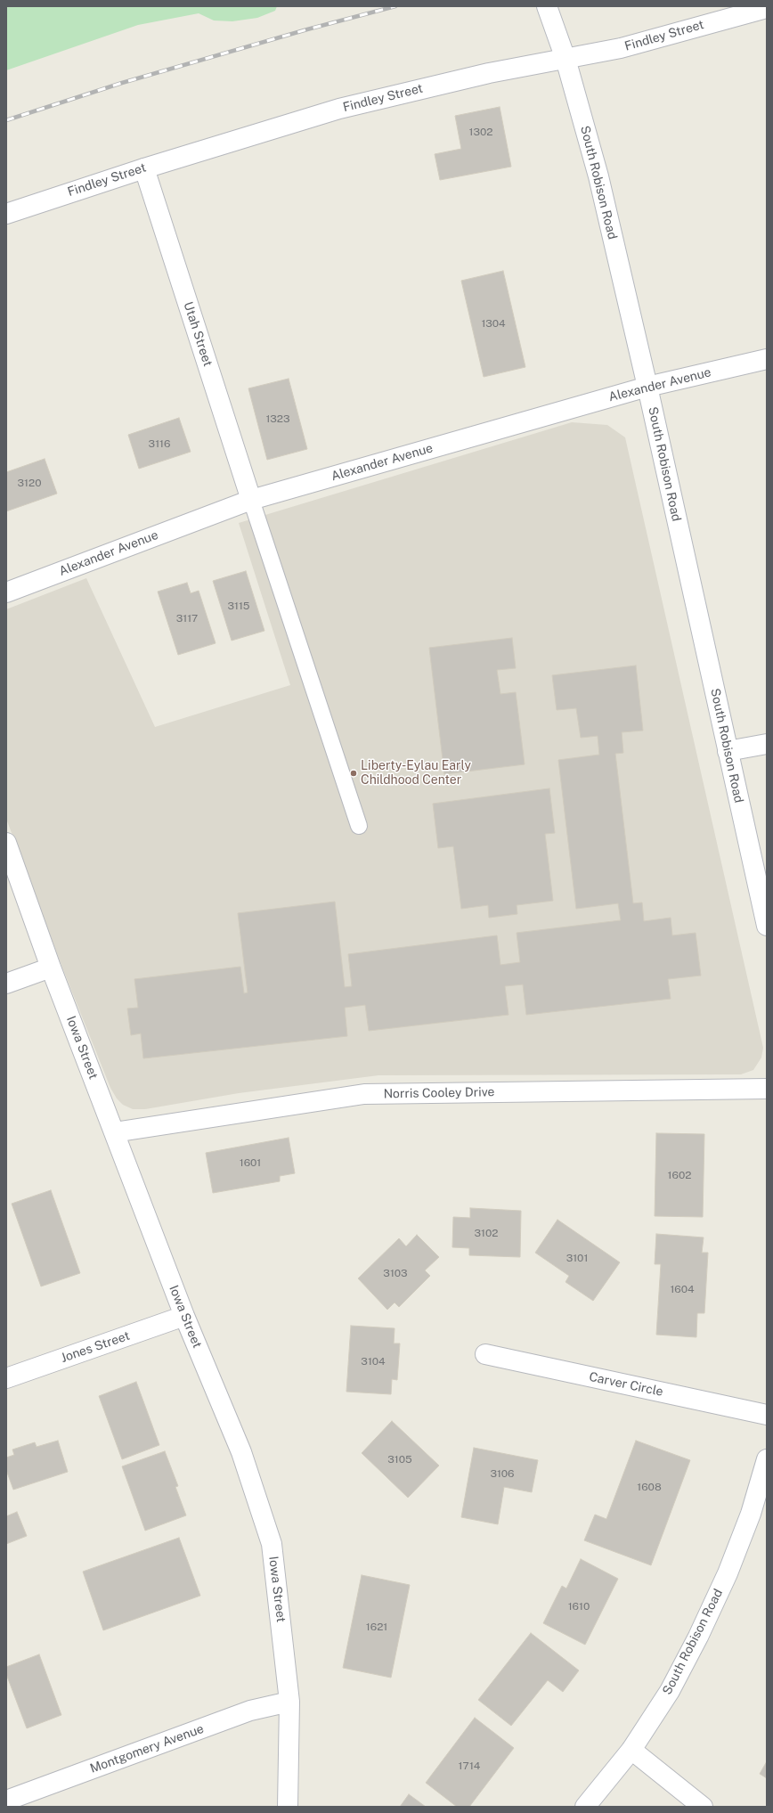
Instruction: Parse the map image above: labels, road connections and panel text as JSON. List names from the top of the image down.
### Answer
{
  "streets": {
    "street": [
      "Findley Street",
      "South Robison Road",
      "Utah Street",
      "Alexander Avenue",
      "Iowa Street",
      "Norris Cooley Drive",
      "Jones Street",
      "Carver Circle",
      "Montgomery Avenue"
    ]
  },
  "crossings": [
    ["Findley Street", "South Robison Road"],
    ["Findley Street", "Utah Street"],
    ["South Robison Road", "Alexander Avenue"],
    ["Utah Street", "Alexander Avenue"],
    ["Iowa Street", "Norris Cooley Drive"],
    ["Iowa Street", "Jones Street"],
    ["Iowa Street", "Montgomery Avenue"]
  ],
  "places": ["Liberty-Eylau Early Childhood Center"],
  "house_numbers": [
    "1302",
    "1304",
    "1323",
    "3116",
    "3120",
    "3115",
    "3117",
    "1601",
    "1602",
    "3102",
    "3101",
    "3103",
    "1604",
    "3104",
    "3105",
    "3106",
    "1608",
    "1610",
    "1621",
    "1714"
  ]
}
